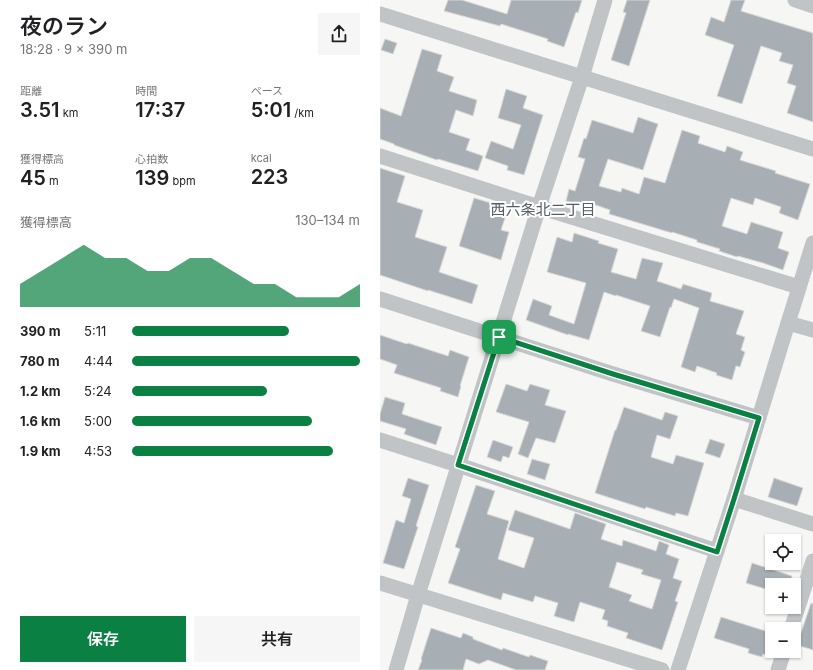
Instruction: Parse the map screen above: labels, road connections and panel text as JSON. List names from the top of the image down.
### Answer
{
  "districts": ["西六条北二丁目"],
  "page": {
    "heading": ["夜のラン", "18:28 · 9 × 390 m"],
    "stats": [
      ["距離", "3.51 km"],
      ["時間", "17:37"],
      ["ペース", "5:01 /km"],
      ["獲得標高", "45 m"],
      ["心拍数", "139 bpm"],
      ["kcal", "223"]
    ],
    "chart": ["獲得標高", "130–134 m"],
    "list": [
      {
        "name": "390 m",
        "note": "5:11"
      },
      {
        "name": "780 m",
        "note": "4:44"
      },
      {
        "name": "1.2 km",
        "note": "5:24"
      },
      {
        "name": "1.6 km",
        "note": "5:00"
      },
      {
        "name": "1.9 km",
        "note": "4:53"
      }
    ],
    "map_buttons": ["+", "−"],
    "buttons": ["保存", "共有"]
  }
}
